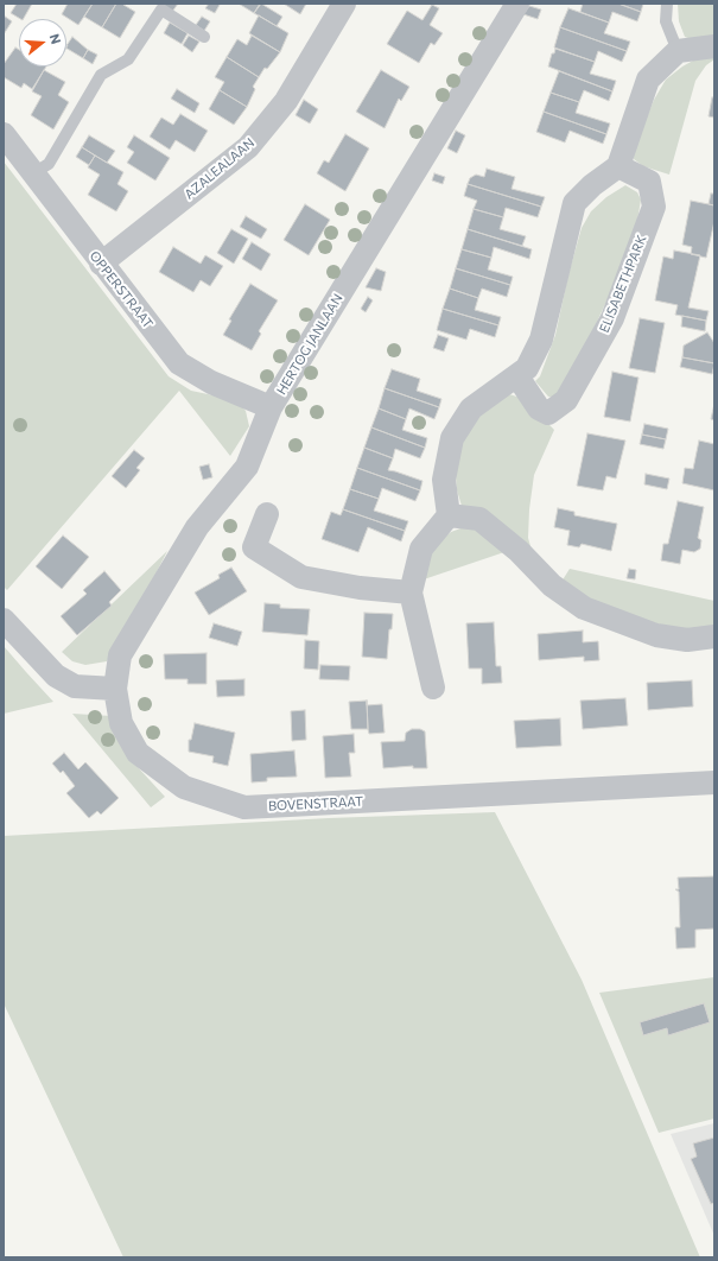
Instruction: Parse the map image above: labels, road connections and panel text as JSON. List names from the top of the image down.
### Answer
{
  "streets": {
    "street": [
      "AZALEALAAN",
      "ELISABETHPARK",
      "OPPERSTRAAT",
      "HERTOG JANLAAN",
      "BOVENSTRAAT"
    ]
  },
  "crossings": [
    ["AZALEALAAN", "OPPERSTRAAT"],
    ["OPPERSTRAAT", "HERTOG JANLAAN"],
    ["HERTOG JANLAAN", "BOVENSTRAAT"]
  ],
  "north": "right"
}
